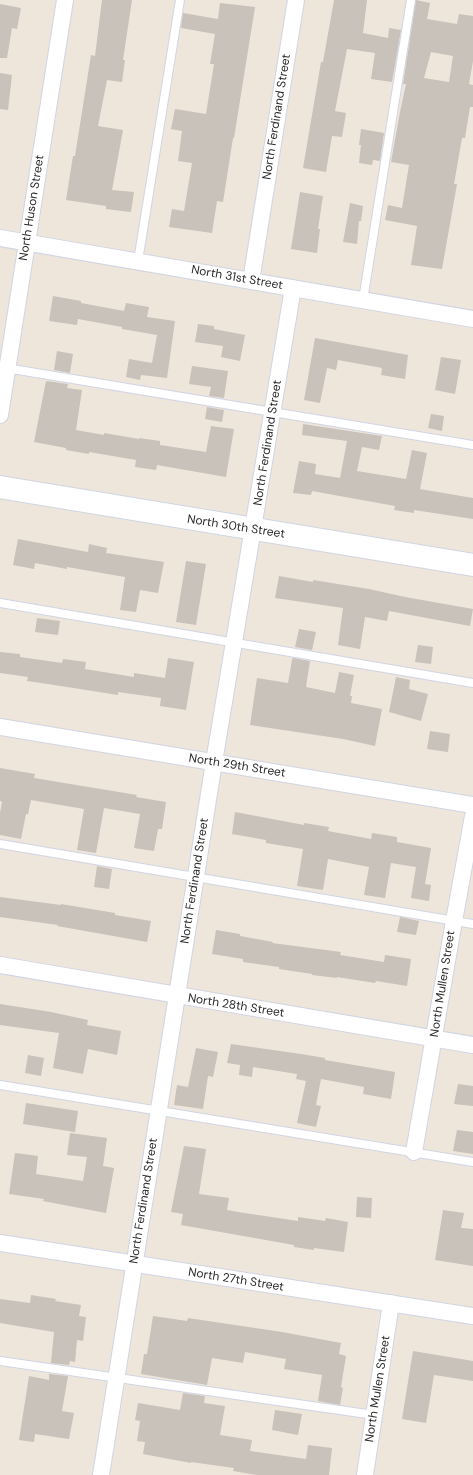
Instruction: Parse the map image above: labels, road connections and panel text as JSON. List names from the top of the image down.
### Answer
{
  "streets": {
    "main road": ["North 30th Street"],
    "street": [
      "North Ferdinand Street",
      "North Huson Street",
      "North 31st Street",
      "North 29th Street",
      "North Mullen Street",
      "North 28th Street",
      "North 27th Street"
    ]
  },
  "crossings": [
    ["North Ferdinand Street", "North 31st Street"],
    ["North Ferdinand Street", "North 30th Street"],
    ["North Ferdinand Street", "North 29th Street"],
    ["North Ferdinand Street", "North 28th Street"],
    ["North Ferdinand Street", "North 27th Street"],
    ["North Huson Street", "North 31st Street"],
    ["North Mullen Street", "North 28th Street"],
    ["North Mullen Street", "North 27th Street"]
  ]
}
